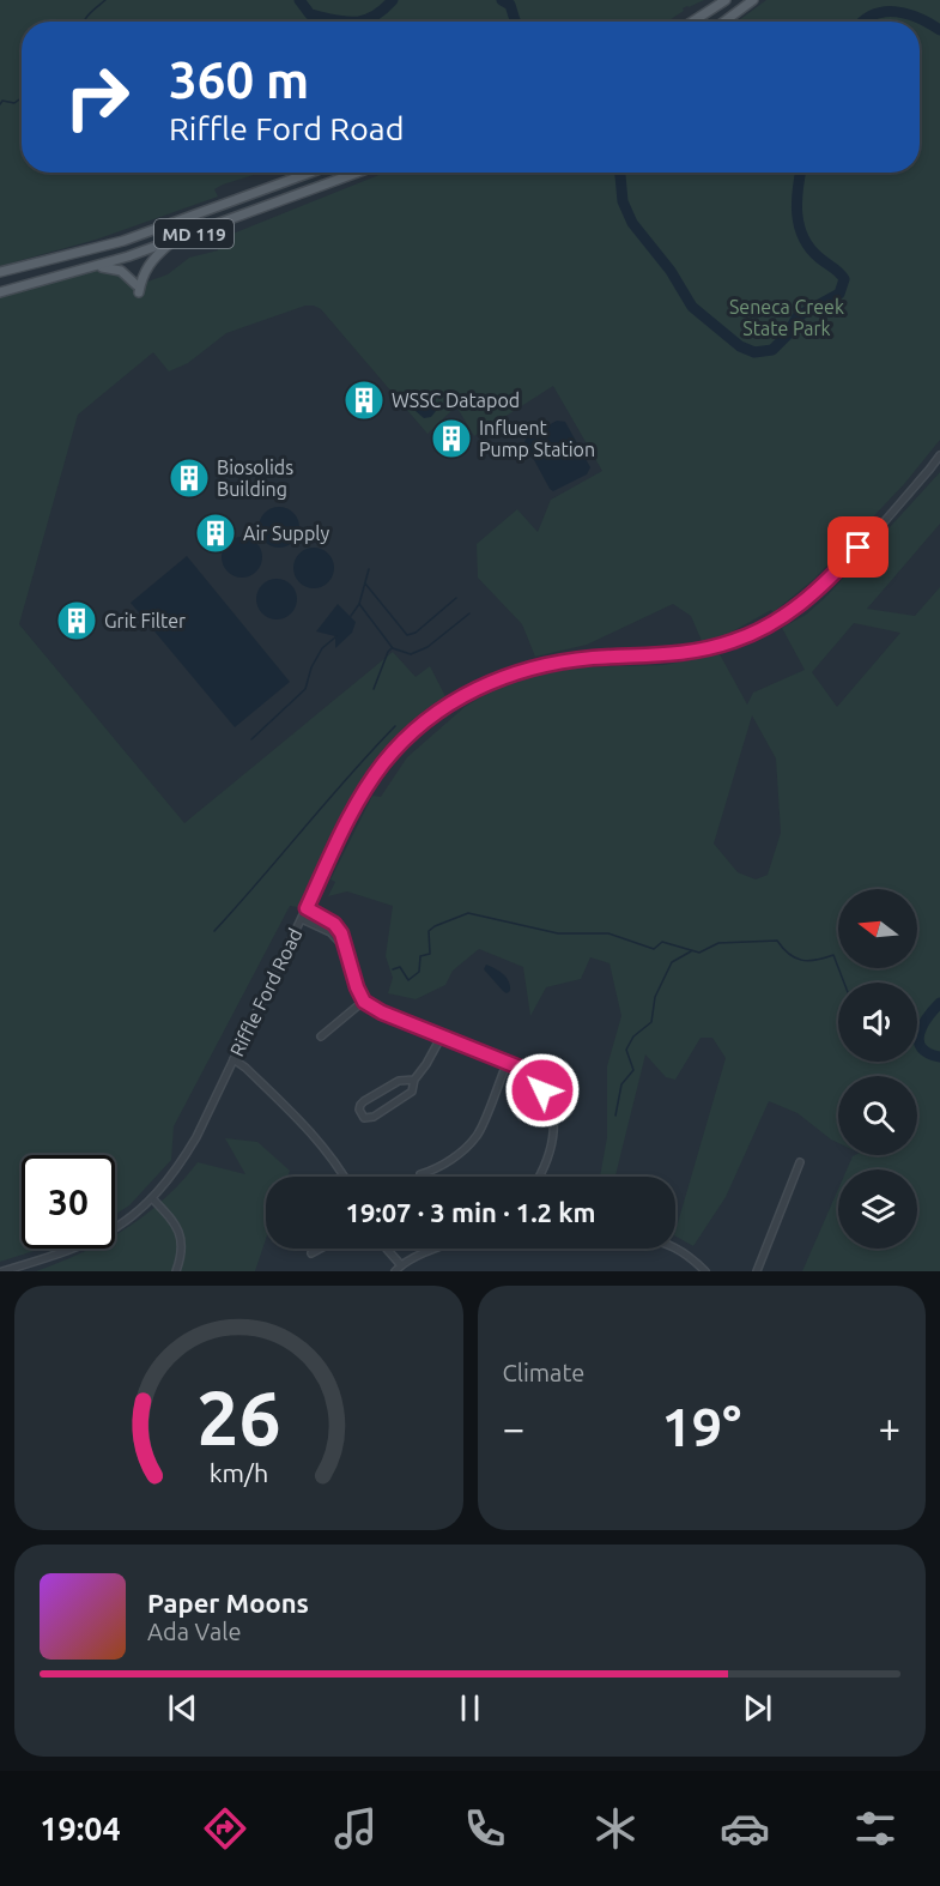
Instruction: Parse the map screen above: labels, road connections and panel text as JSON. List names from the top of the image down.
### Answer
{
  "streets": {
    "main road": ["MD 119"],
    "street": ["Riffle Ford Road"]
  },
  "parks": ["Seneca Creek State Park"],
  "places": {
    "building": [
      "WSSC Datapod",
      "Influent Pump Station",
      "Biosolids Building",
      "Air Supply",
      "Grit Filter"
    ]
  },
  "north": "left",
  "page": {
    "turn": ["360 m", "Riffle Ford Road"],
    "limit": "30",
    "trip": "19:07 · 3 min · 1.2 km",
    "tile": "Climate",
    "heat": ["−", "19°", "+"],
    "song": ["Paper Moons", "Ada Vale"],
    "tabs": "19:04",
    "gauge": ["26", "km/h"]
  }
}
